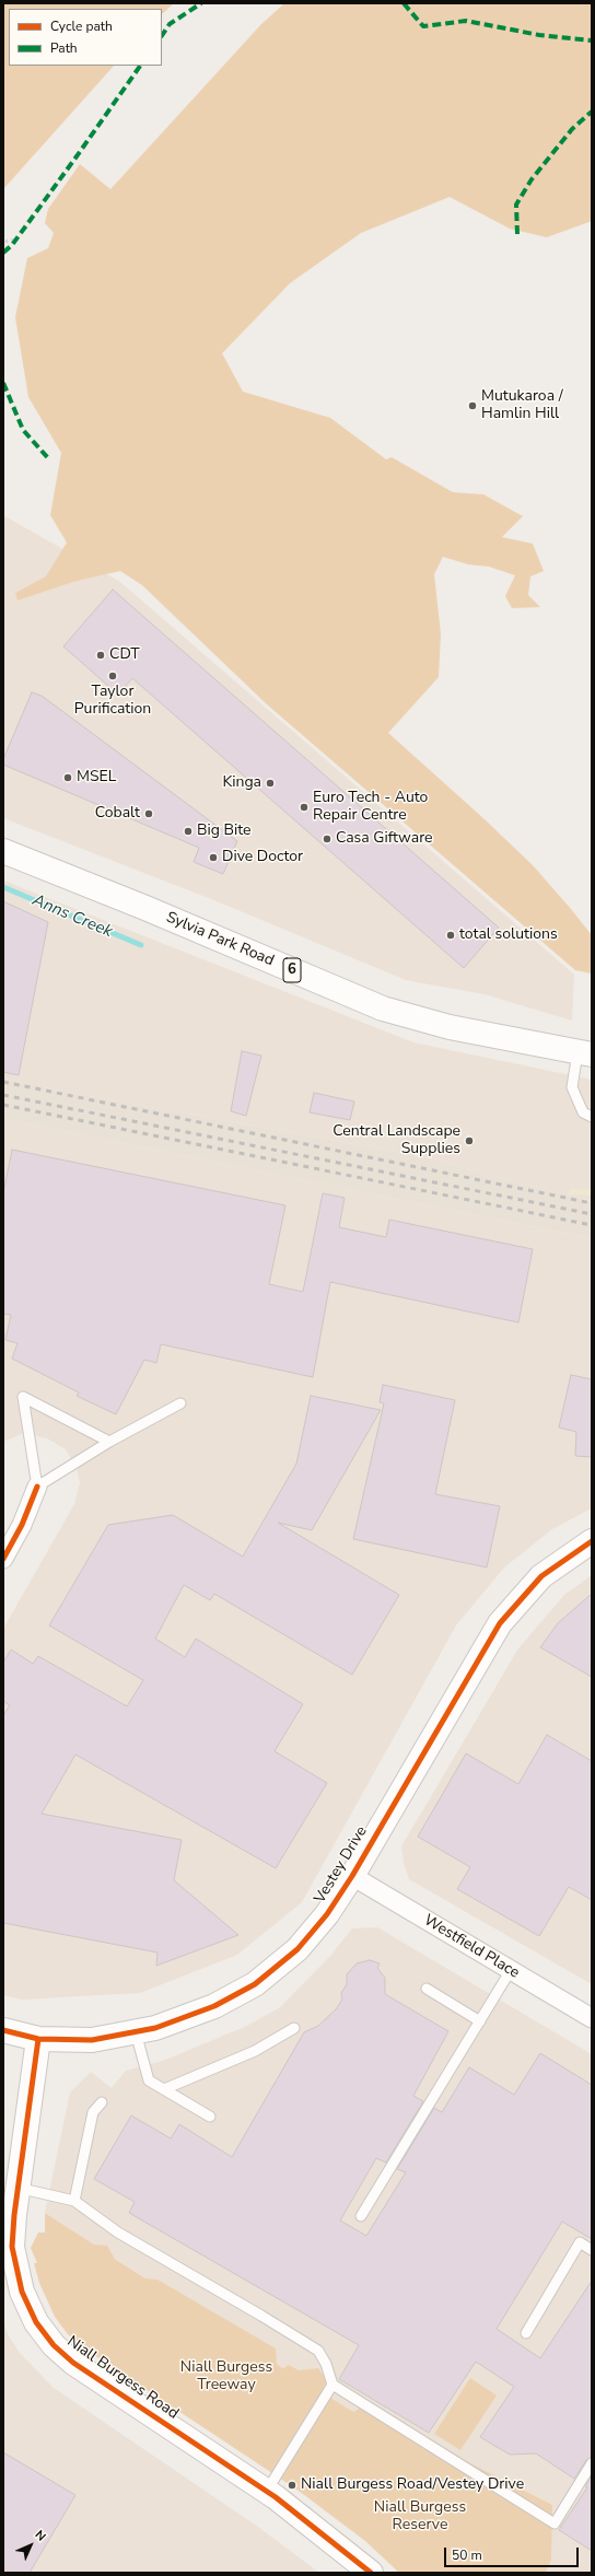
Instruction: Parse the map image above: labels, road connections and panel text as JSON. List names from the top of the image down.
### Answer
{
  "streets": {
    "street": [
      "Sylvia Park Road",
      "6",
      "Vestey Drive",
      "Westfield Place",
      "Niall Burgess Road"
    ]
  },
  "crossings": [
    ["Vestey Drive", "Westfield Place"],
    ["Vestey Drive", "Niall Burgess Road"]
  ],
  "water": ["Anns Creek"],
  "parks": ["Niall Burgess Treeway", "Niall Burgess Reserve"],
  "places": [
    "Mutukaroa / Hamlin Hill",
    "CDT",
    "Taylor Purification",
    "MSEL",
    "Kinga",
    "Euro Tech - Auto Repair Centre",
    "Cobalt",
    "Big Bite",
    "Casa Giftware",
    "Dive Doctor",
    "total solutions",
    "Central Landscape Supplies",
    "Niall Burgess Road/Vestey Drive"
  ],
  "legend": ["Cycle path", "Path"],
  "scale_bar": "50 m",
  "north": "top right"
}
